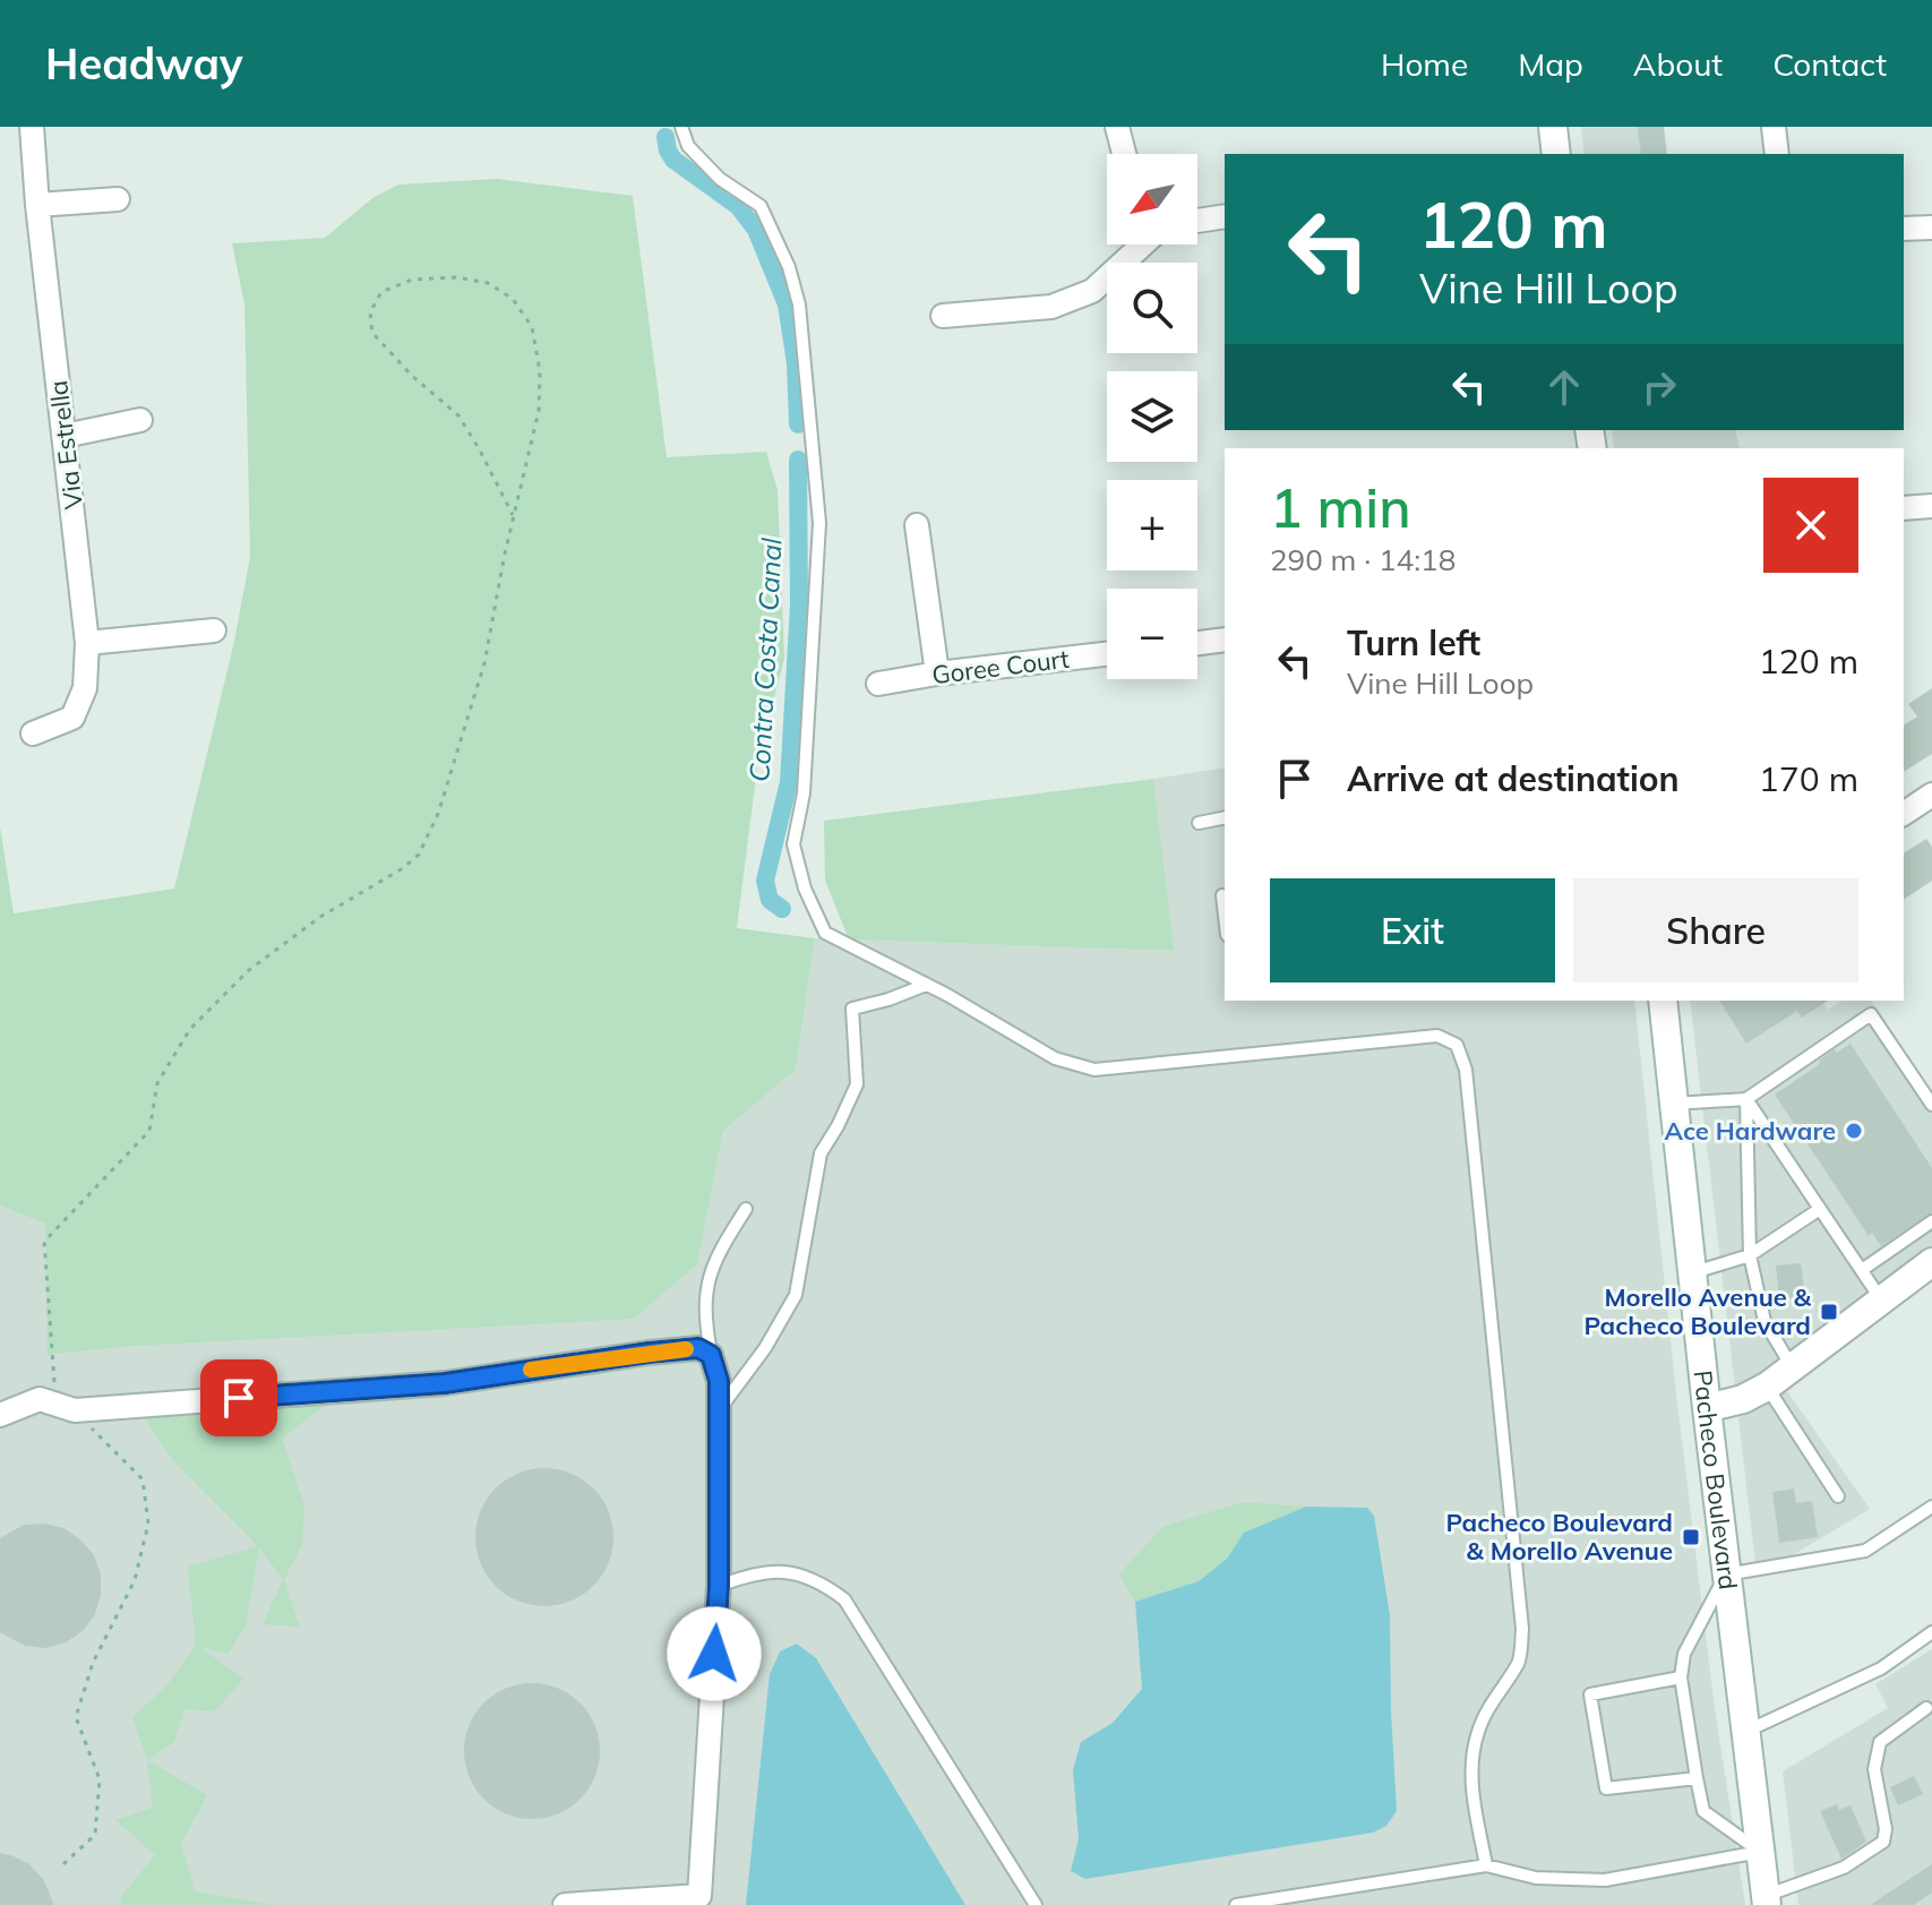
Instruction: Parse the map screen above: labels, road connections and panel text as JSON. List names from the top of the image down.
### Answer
{
  "streets": {
    "main road": ["Pacheco Boulevard"],
    "street": ["Via Estrella", "Goree Court"]
  },
  "water": ["Contra Costa Canal"],
  "places": {
    "other": ["Ace Hardware"],
    "transit": ["Morello Avenue & Pacheco Boulevard", "Pacheco Boulevard & Morello Avenue"]
  },
  "north": "bottom left",
  "page": {
    "header": "Headway",
    "nav": [
      "Home",
      "Map",
      "About",
      "Contact"
    ],
    "map_buttons": ["+", "−"],
    "turn": ["120 m", "Vine Hill Loop"],
    "heading": ["1 min", "290 m · 14:18"],
    "list": [
      {
        "name": "Turn left",
        "note": "Vine Hill Loop",
        "value": "120 m"
      },
      {
        "name": "Arrive at destination",
        "value": "170 m"
      }
    ],
    "buttons": ["Exit", "Share"]
  }
}
